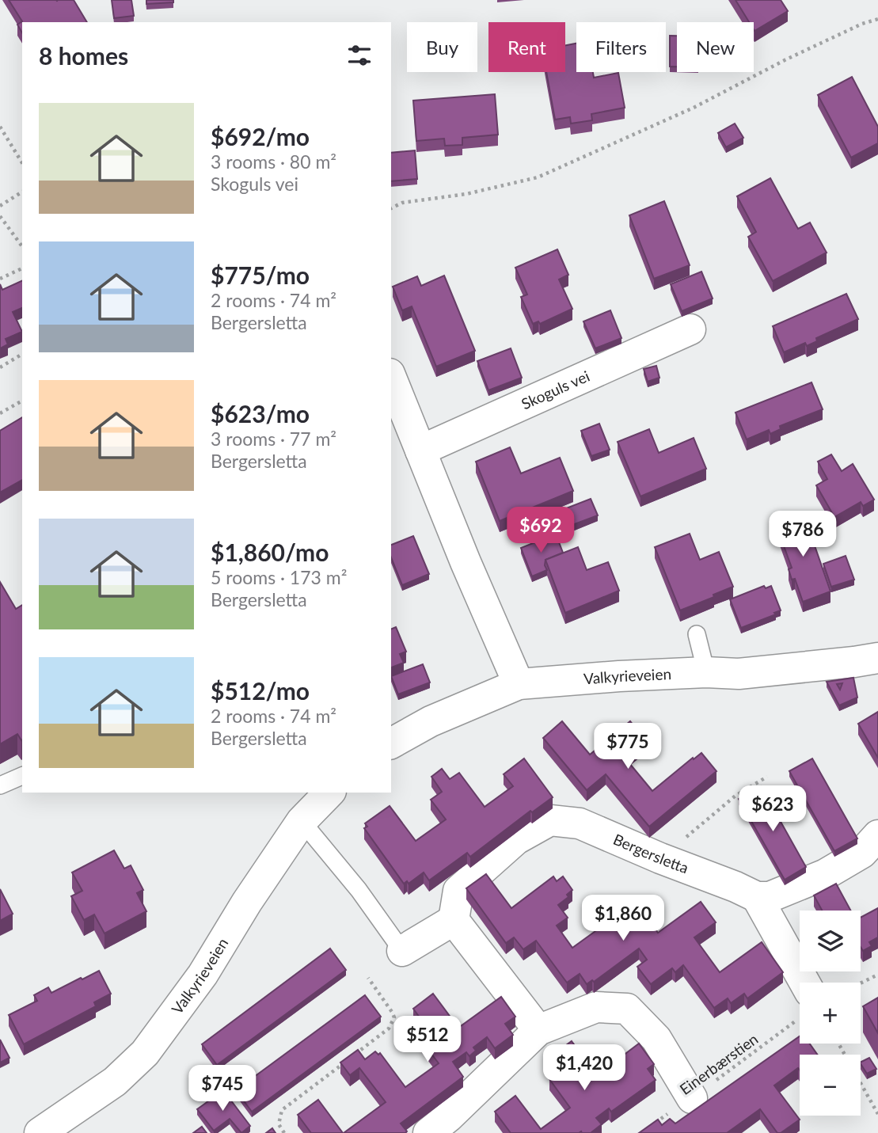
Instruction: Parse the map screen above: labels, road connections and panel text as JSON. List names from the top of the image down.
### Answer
{
  "streets": {
    "street": ["Skoguls vei", "Valkyrieveien", "Bergersletta"],
    "path": ["Einerbærstien"]
  },
  "page": {
    "chip": [
      "Buy",
      "Rent",
      "Filters",
      "New"
    ],
    "heading": "8 homes",
    "list": [
      {
        "name": "$692/mo",
        "note": "3 rooms · 80 m² · Skoguls vei"
      },
      {
        "name": "$775/mo",
        "note": "2 rooms · 74 m² · Bergersletta"
      },
      {
        "name": "$623/mo",
        "note": "3 rooms · 77 m² · Bergersletta"
      },
      {
        "name": "$1,860/mo",
        "note": "5 rooms · 173 m² · Bergersletta"
      },
      {
        "name": "$512/mo",
        "note": "2 rooms · 74 m² · Bergersletta"
      }
    ],
    "price": [
      "$692",
      "$786",
      "$775",
      "$623",
      "$1,860",
      "$512",
      "$1,420",
      "$745"
    ],
    "map_buttons": ["+", "−"]
  }
}
